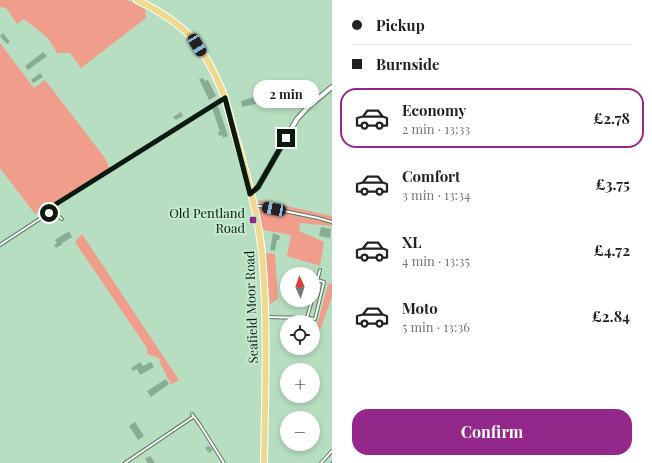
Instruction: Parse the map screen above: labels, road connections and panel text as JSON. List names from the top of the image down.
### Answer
{
  "streets": {
    "main road": ["Seafield Moor Road"]
  },
  "places": {
    "transit": ["Old Pentland Road"]
  },
  "north": "top",
  "page": {
    "banner": ["Pickup", "Burnside"],
    "bubble": "2 min",
    "list": [
      {
        "name": "Economy",
        "note": "2 min · 13:33",
        "value": "£2.78"
      },
      {
        "name": "Comfort",
        "note": "3 min · 13:34",
        "value": "£3.75"
      },
      {
        "name": "XL",
        "note": "4 min · 13:35",
        "value": "£4.72"
      },
      {
        "name": "Moto",
        "note": "5 min · 13:36",
        "value": "£2.84"
      }
    ],
    "map_buttons": ["+", "−"],
    "buttons": "Confirm"
  }
}
